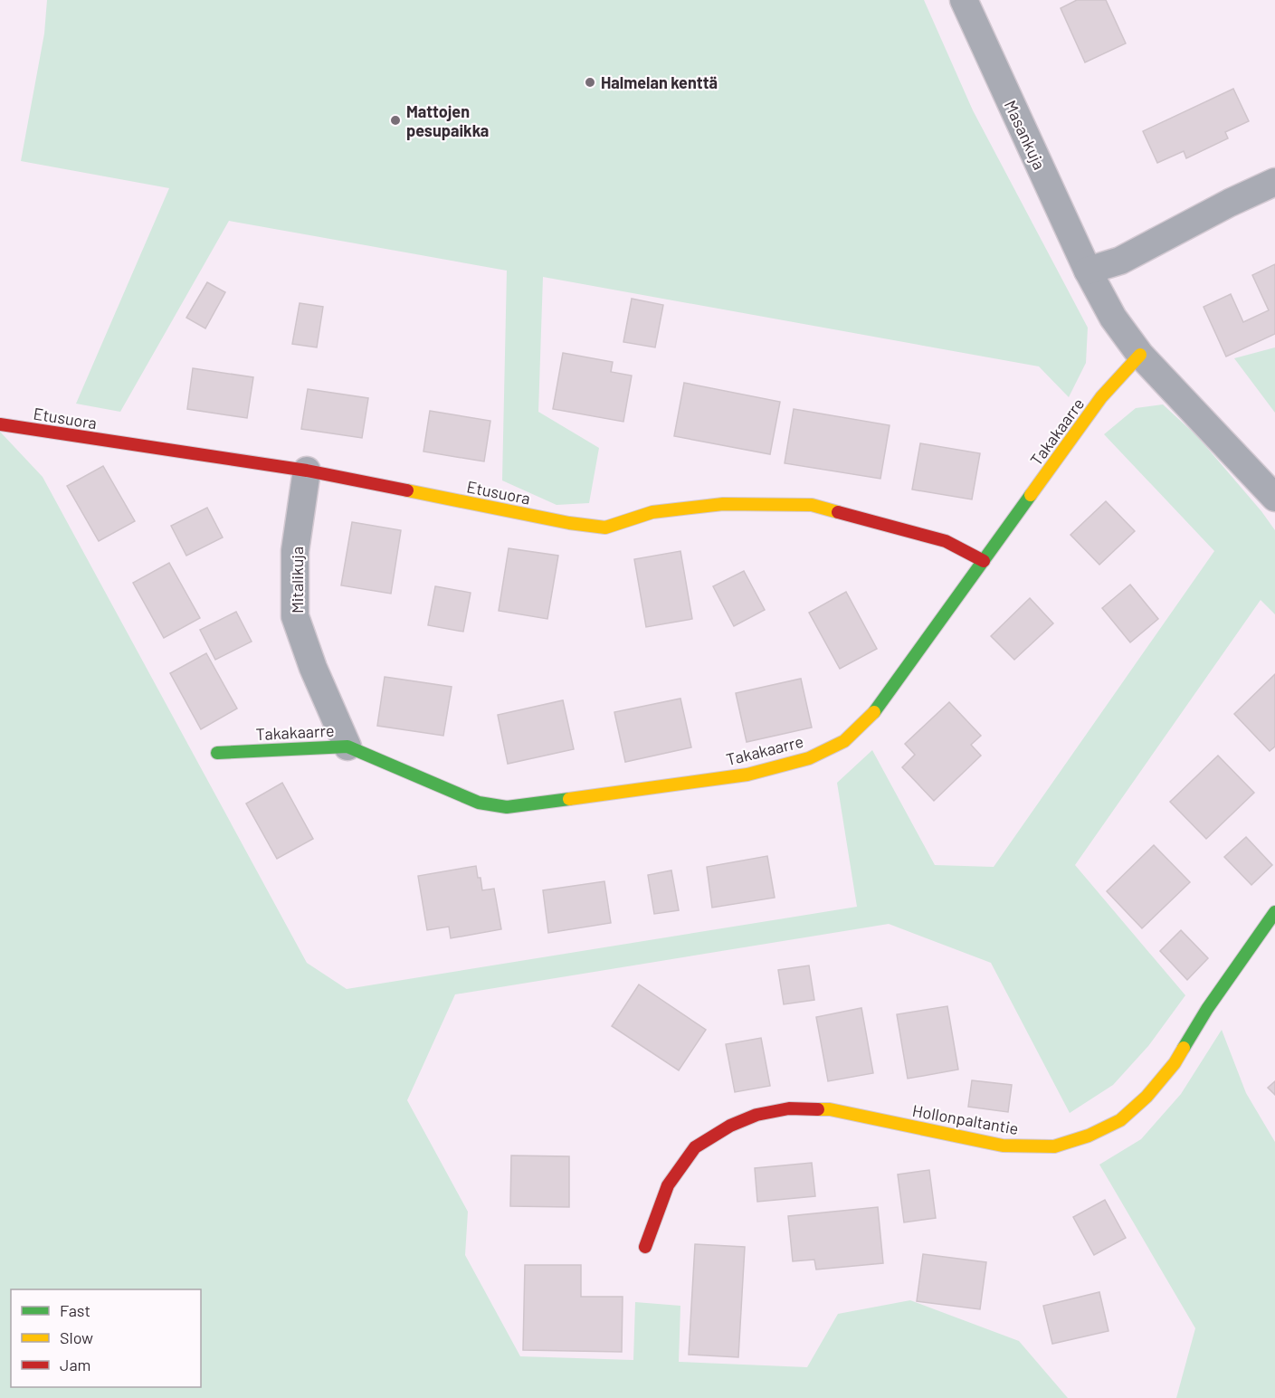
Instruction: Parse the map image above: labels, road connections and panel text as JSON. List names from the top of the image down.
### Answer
{
  "streets": {
    "street": [
      "Masankuja",
      "Etusuora",
      "Takakaarre",
      "Mitalikuja",
      "Hollonpaltantie"
    ]
  },
  "crossings": [
    ["Masankuja", "Takakaarre"],
    ["Etusuora", "Takakaarre"],
    ["Etusuora", "Mitalikuja"],
    ["Takakaarre", "Mitalikuja"]
  ],
  "places": ["Halmelan kenttä", "Mattojen pesupaikka"],
  "legend": ["Fast", "Slow", "Jam"]
}
